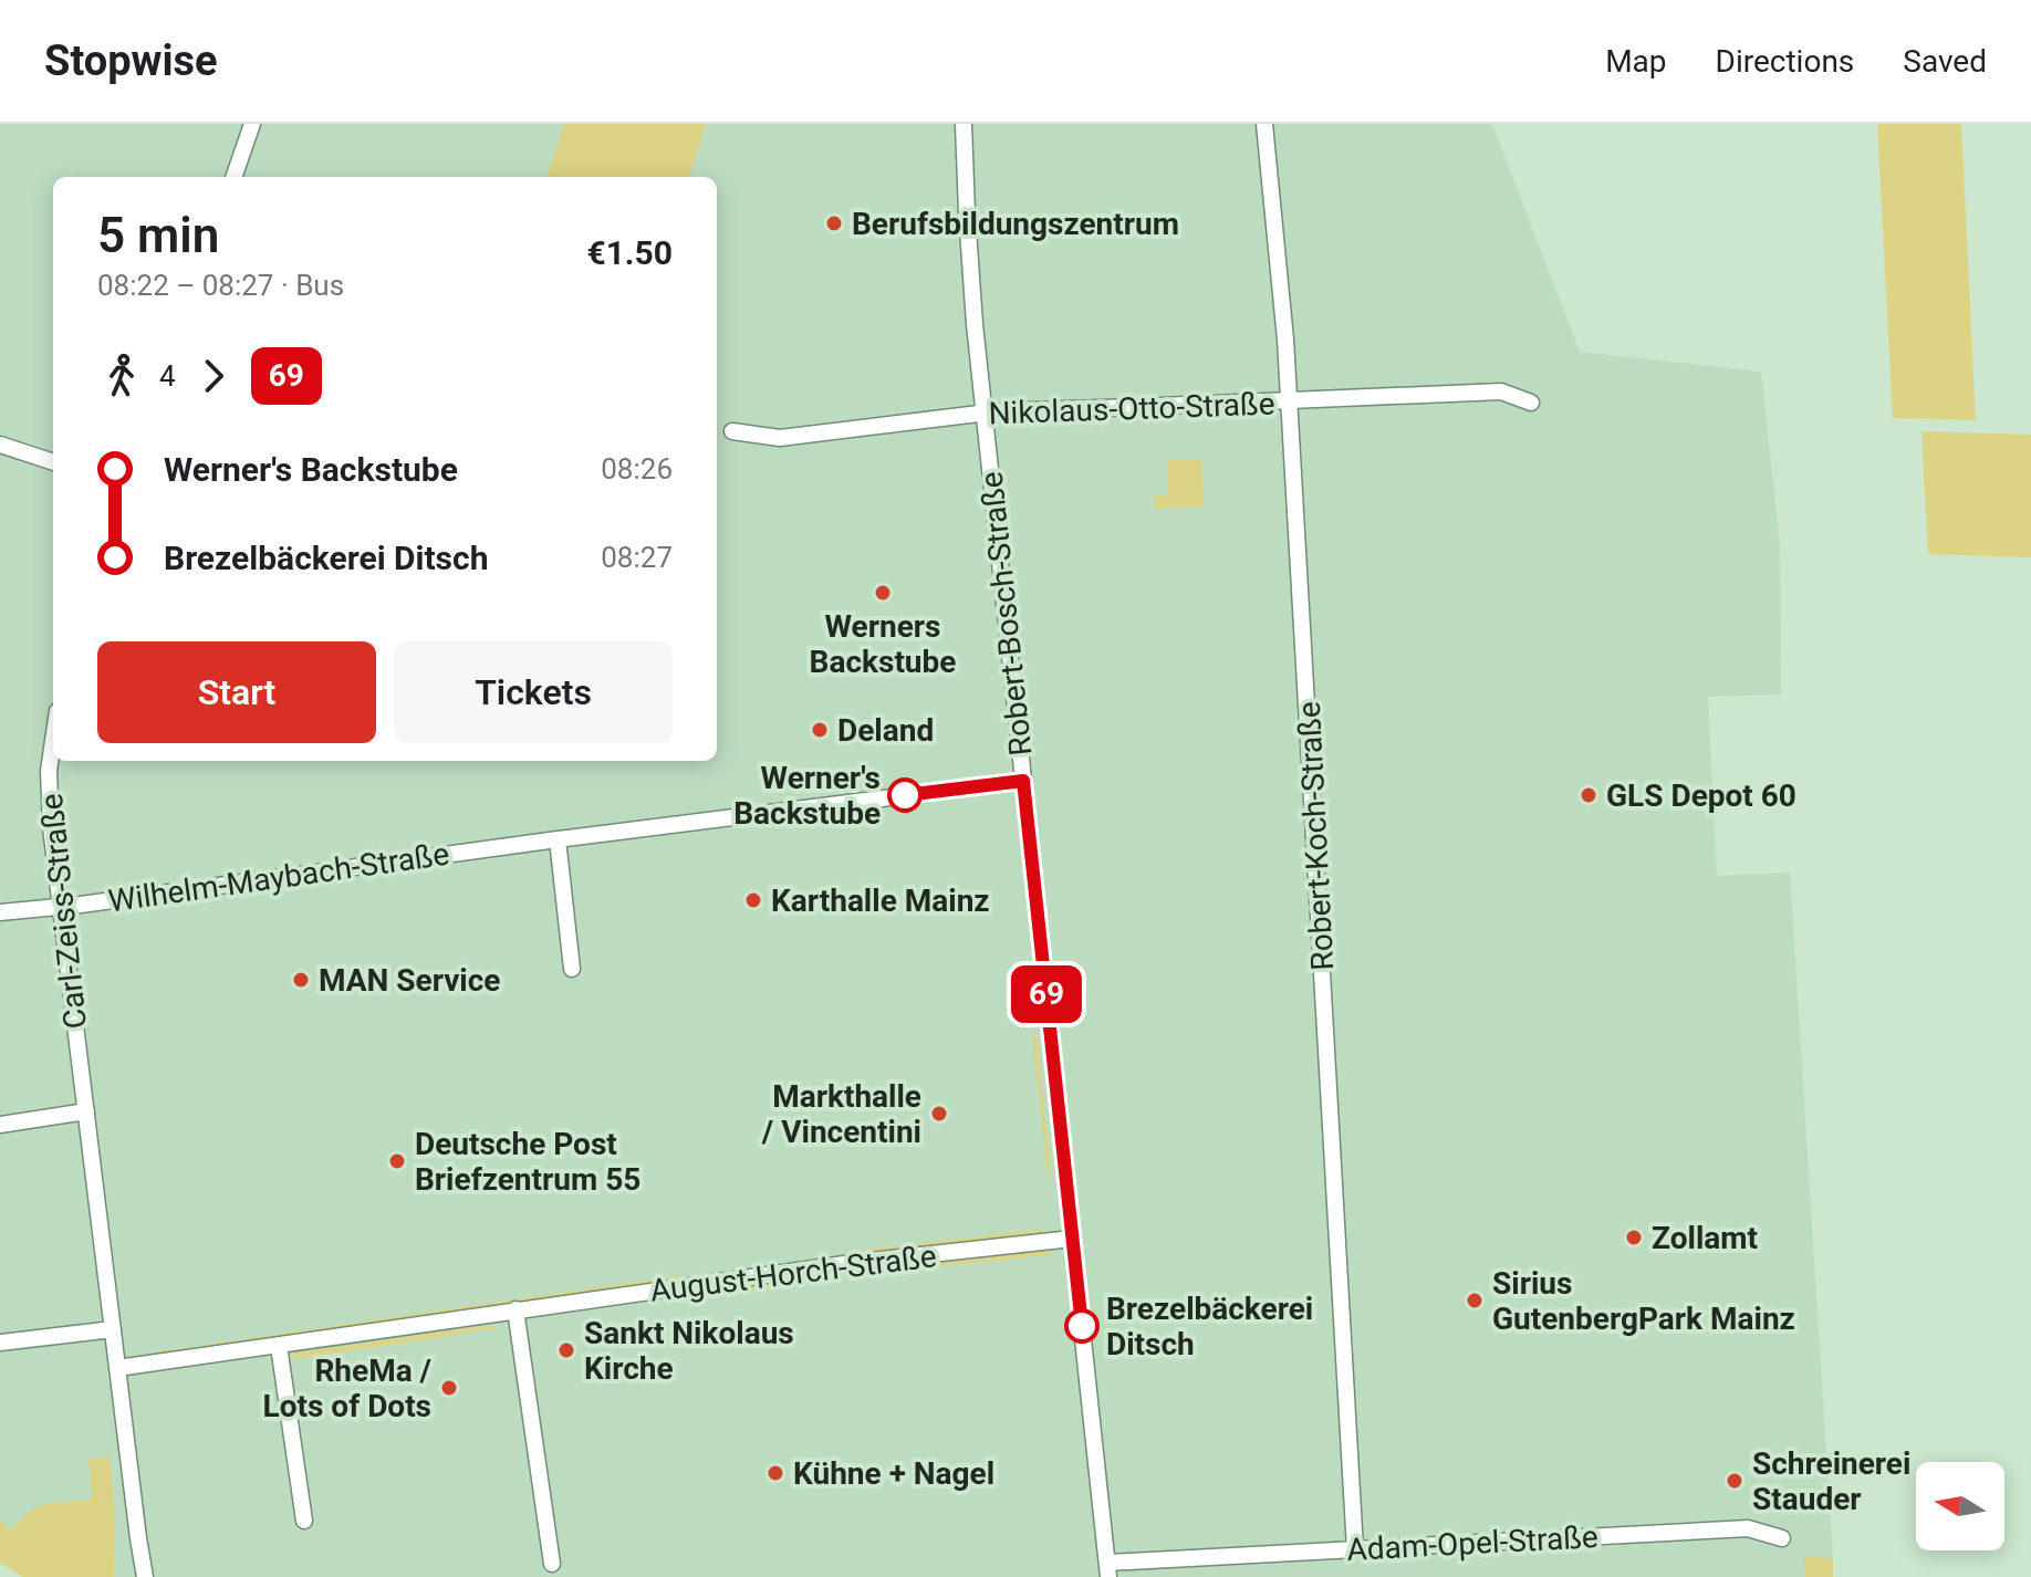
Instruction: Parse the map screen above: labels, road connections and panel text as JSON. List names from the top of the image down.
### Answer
{
  "streets": {
    "street": [
      "Nikolaus-Otto-Straße",
      "Robert-Bosch-Straße",
      "Robert-Koch-Straße",
      "Wilhelm-Maybach-Straße",
      "Carl-Zeiss-Straße",
      "August-Horch-Straße",
      "Adam-Opel-Straße"
    ]
  },
  "crossings": [
    ["Nikolaus-Otto-Straße", "Robert-Bosch-Straße"],
    ["Nikolaus-Otto-Straße", "Robert-Koch-Straße"],
    ["Robert-Bosch-Straße", "Wilhelm-Maybach-Straße"],
    ["Robert-Bosch-Straße", "August-Horch-Straße"],
    ["Robert-Bosch-Straße", "Adam-Opel-Straße"],
    ["Robert-Koch-Straße", "Adam-Opel-Straße"],
    ["Wilhelm-Maybach-Straße", "Carl-Zeiss-Straße"],
    ["Carl-Zeiss-Straße", "August-Horch-Straße"]
  ],
  "places": [
    "Berufsbildungszentrum",
    "Werners Backstube",
    "Deland",
    "Werner's Backstube",
    "GLS Depot 60",
    "Karthalle Mainz",
    "MAN Service",
    "Markthalle / Vincentini",
    "Deutsche Post Briefzentrum 55",
    "Zollamt",
    "Sirius GutenbergPark Mainz",
    "Brezelbäckerei Ditsch",
    "Sankt Nikolaus Kirche",
    "RheMa / Lots of Dots",
    "Kühne + Nagel",
    "Schreinerei Stauder"
  ],
  "lines": ["bus line 69"],
  "north": "left",
  "page": {
    "header": "Stopwise",
    "nav": ["Map", "Directions", "Saved"],
    "on_map": "69",
    "heading": ["5 min", "08:22 – 08:27 · Bus", "€1.50"],
    "legs": ["4", "69"],
    "list": [
      {
        "name": "Werner's Backstube",
        "value": "08:26"
      },
      {
        "name": "Brezelbäckerei Ditsch",
        "value": "08:27"
      }
    ],
    "buttons": ["Start", "Tickets"]
  }
}
